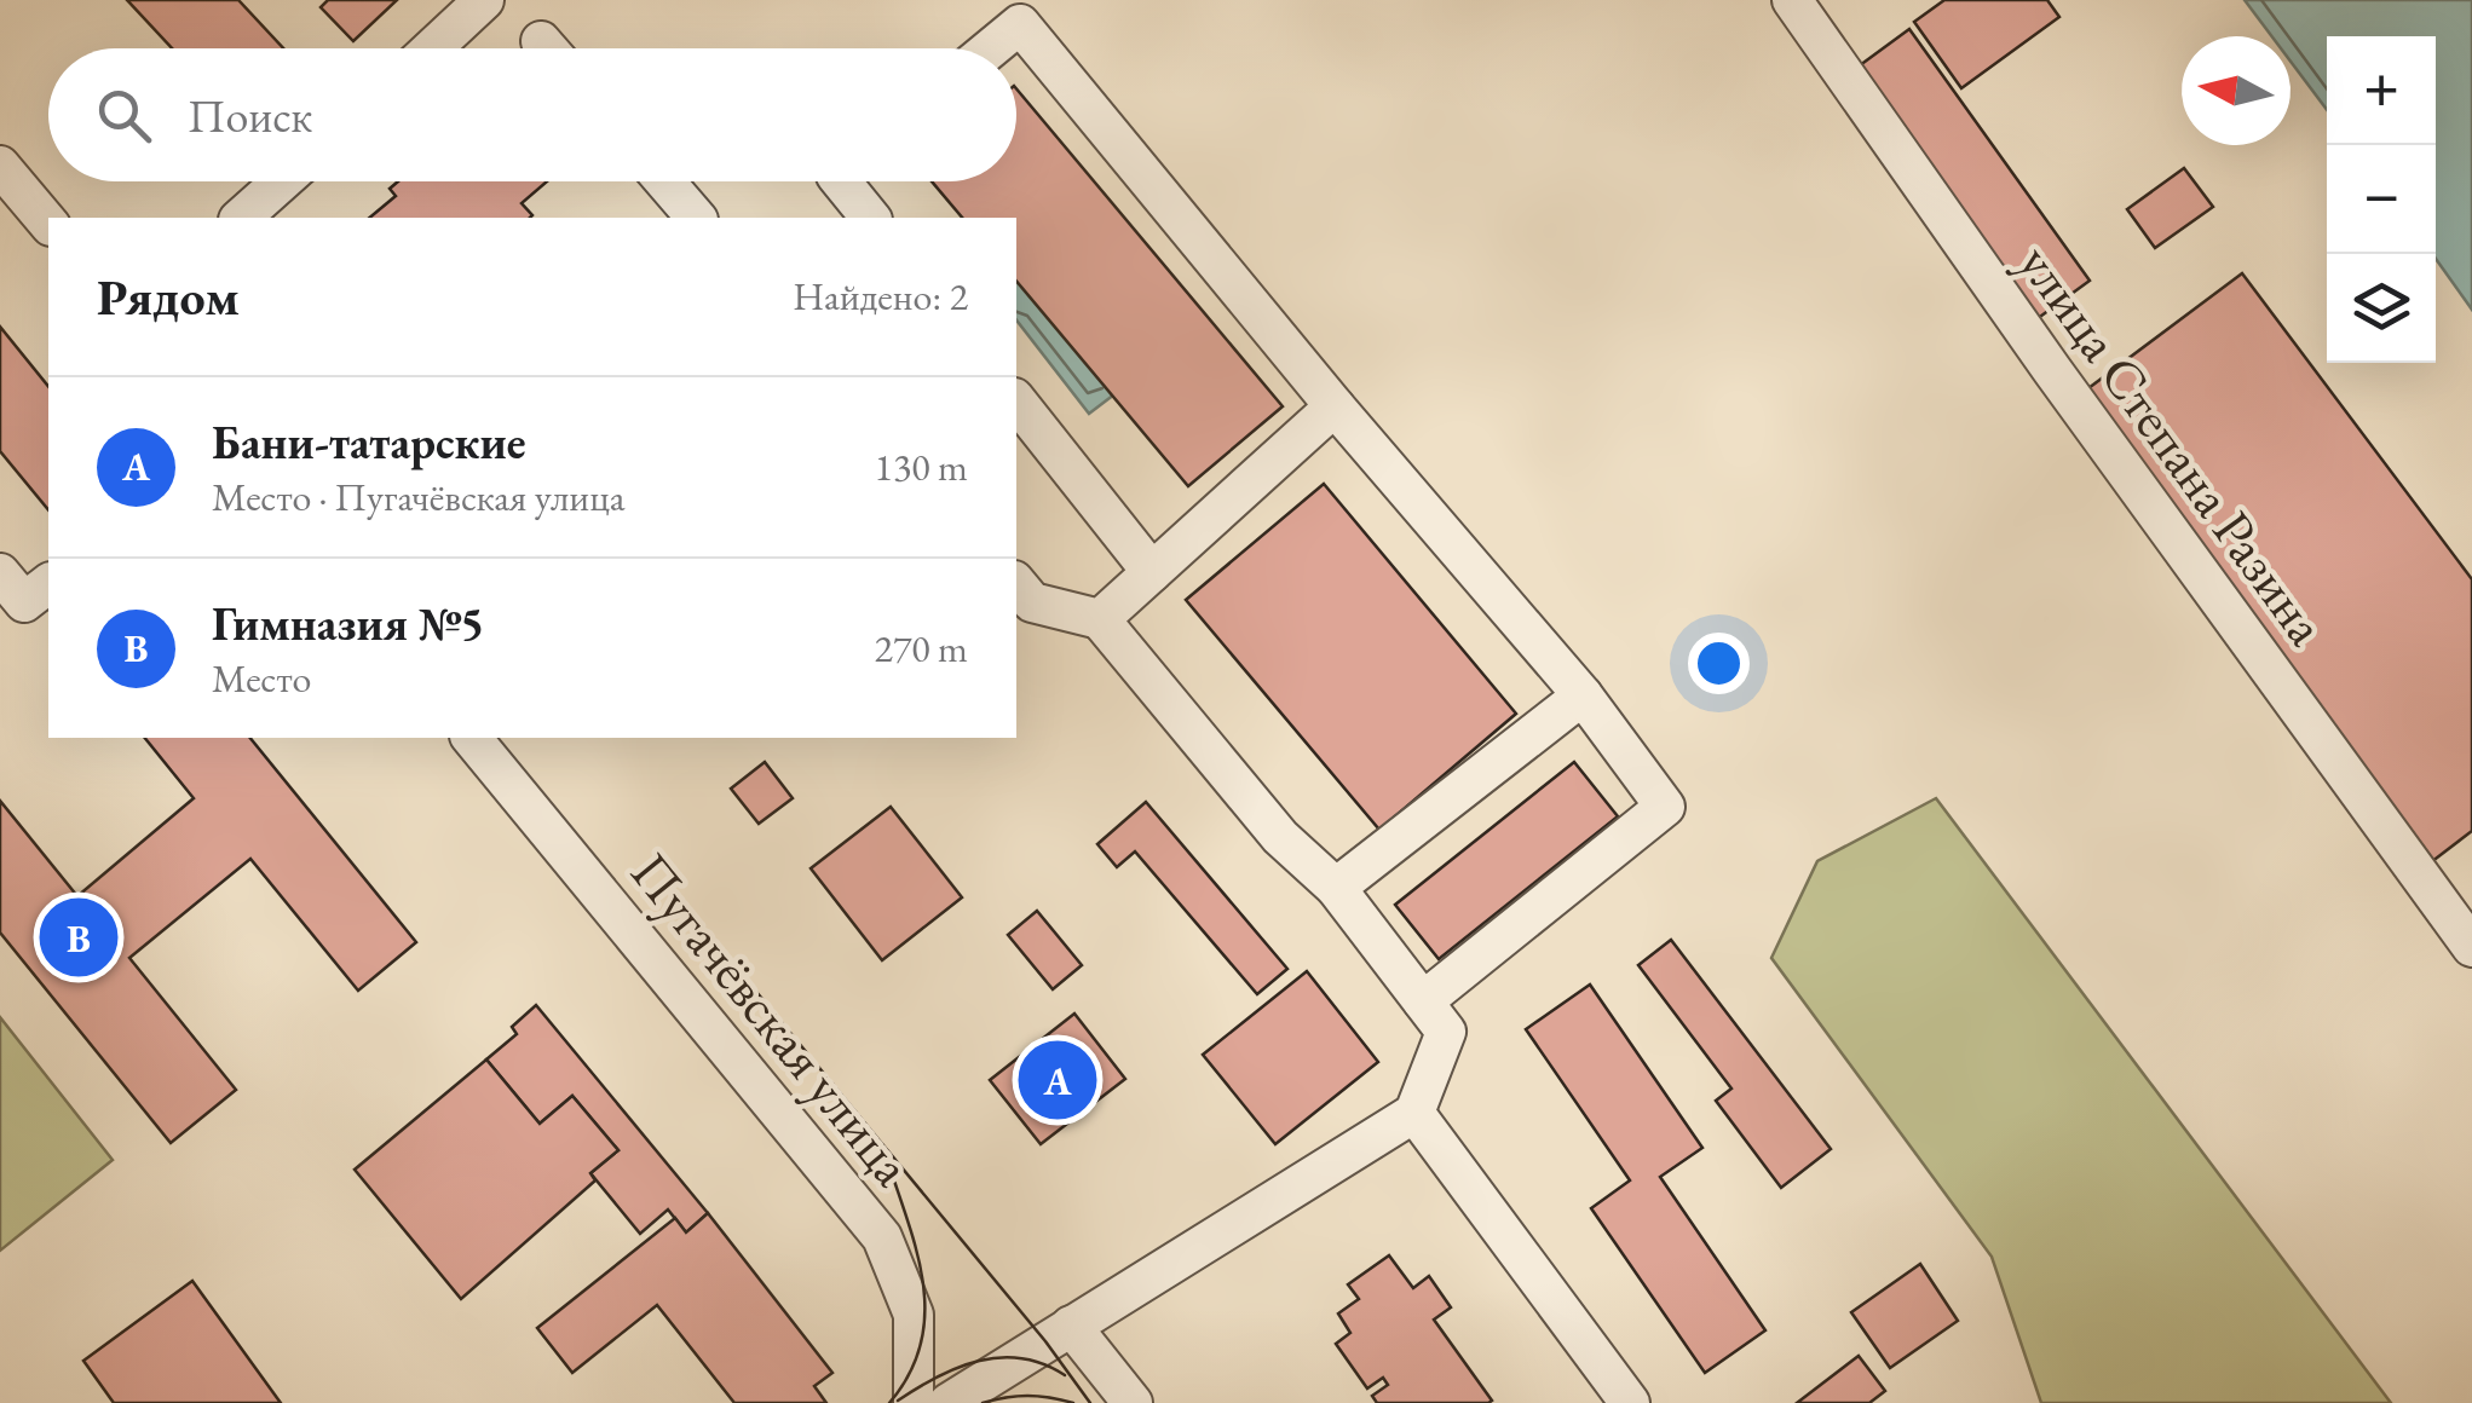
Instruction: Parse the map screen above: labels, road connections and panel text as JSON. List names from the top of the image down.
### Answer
{
  "streets": {
    "street": ["улица Степана Разина", "Пугачёвская улица"]
  },
  "north": "left",
  "page": {
    "map_buttons": ["+", "−"],
    "search": "Поиск",
    "heading": ["Рядом", "Найдено: 2"],
    "list": [
      {
        "mark": "A",
        "name": "Бани-татарские",
        "note": "Место · Пугачёвская улица",
        "value": "130 m"
      },
      {
        "mark": "B",
        "name": "Гимназия №5",
        "note": "Место",
        "value": "270 m"
      }
    ],
    "pins": ["B", "A"]
  }
}
